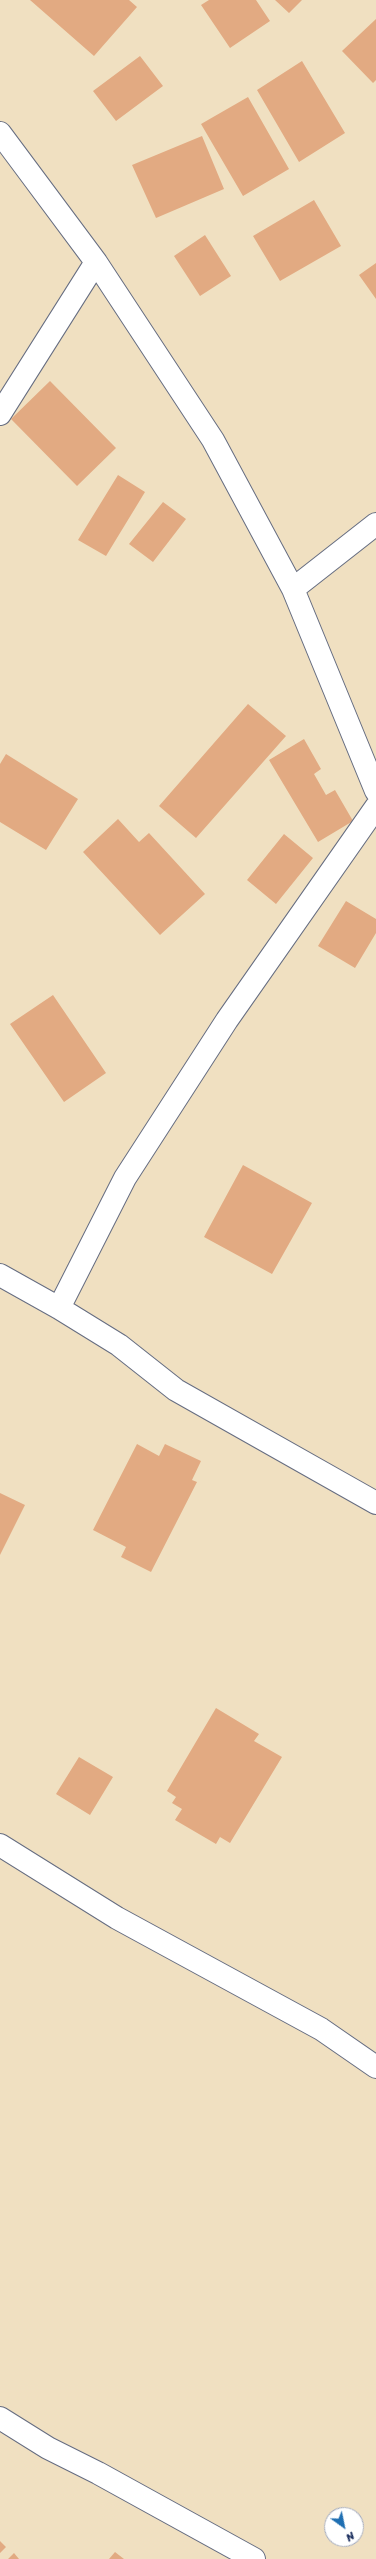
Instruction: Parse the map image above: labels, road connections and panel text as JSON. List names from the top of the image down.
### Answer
{
  "north": "bottom right"
}
